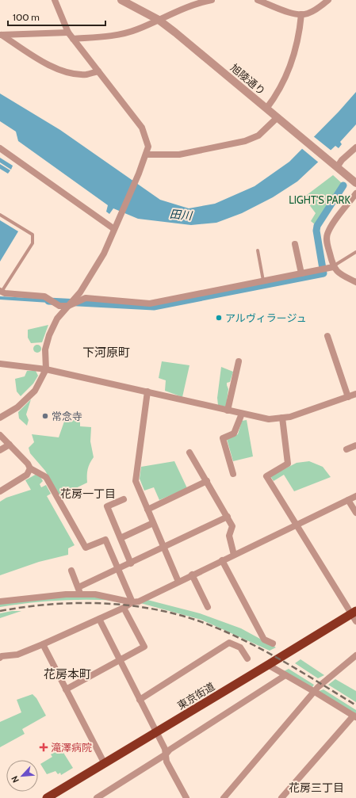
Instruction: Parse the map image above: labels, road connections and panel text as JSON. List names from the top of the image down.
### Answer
{
  "streets": {
    "highway": ["東京街道"],
    "street": ["旭陵通り"]
  },
  "districts": [
    "下河原町",
    "花房一丁目",
    "花房本町",
    "花房三丁目"
  ],
  "water": ["田川"],
  "parks": ["LIGHT'S PARK"],
  "places": {
    "other": ["アルヴィラージュ", "常念寺"],
    "health": ["滝澤病院"]
  },
  "scale_bar": "100 m",
  "north": "bottom left"
}
